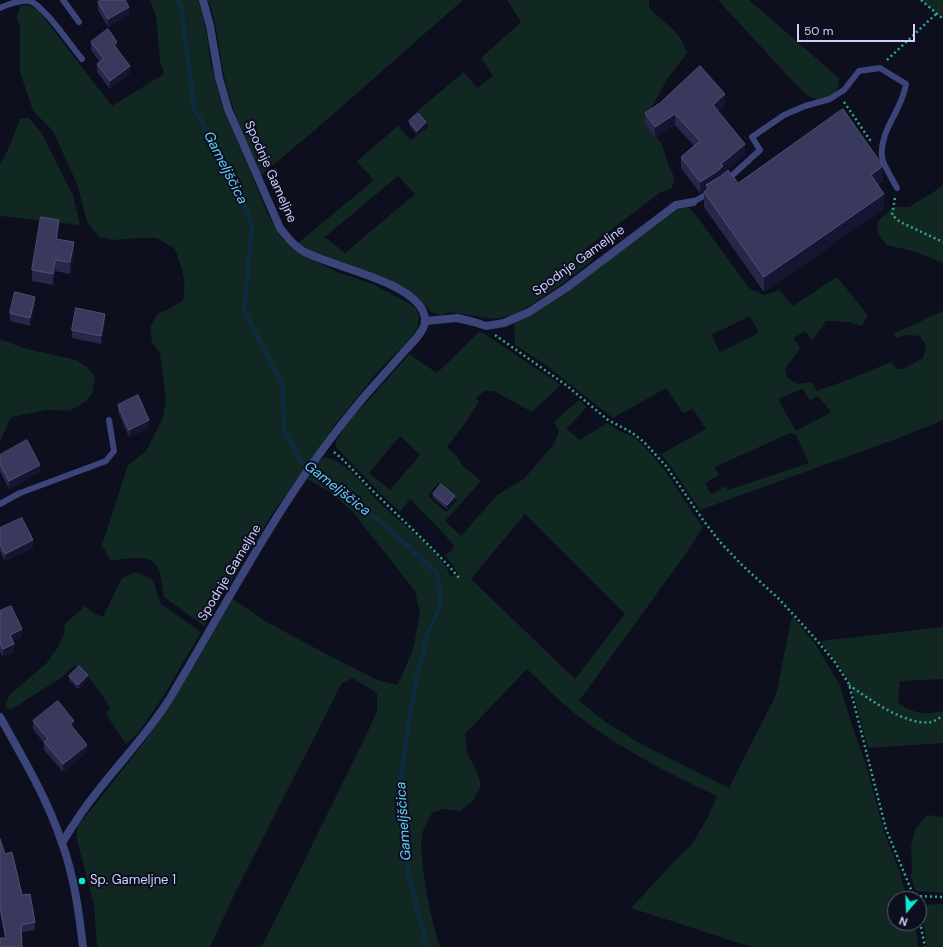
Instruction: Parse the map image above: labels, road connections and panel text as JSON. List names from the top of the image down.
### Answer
{
  "streets": {
    "street": ["Spodnje Gameljne"]
  },
  "water": ["Gameljščica"],
  "places": ["Sp. Gameljne 1"],
  "scale_bar": "50 m",
  "north": "bottom"
}
